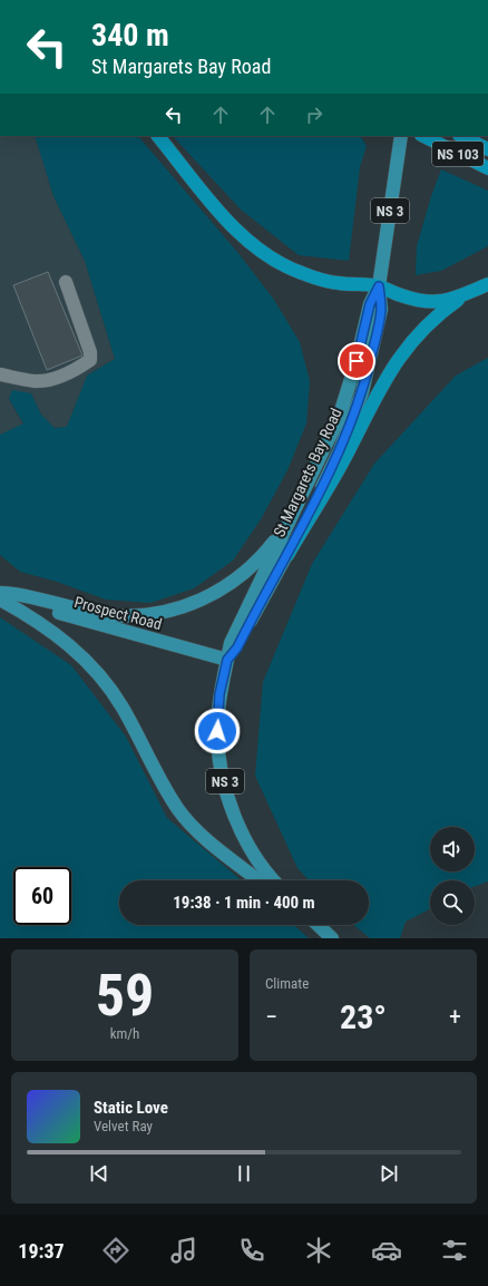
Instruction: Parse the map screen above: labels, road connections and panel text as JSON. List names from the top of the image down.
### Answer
{
  "streets": {
    "highway": ["NS 103"],
    "main road": ["NS 3", "St Margarets Bay Road", "Prospect Road"]
  },
  "crossings": [
    ["St Margarets Bay Road", "Prospect Road"]
  ],
  "page": {
    "turn": ["340 m", "St Margarets Bay Road"],
    "limit": "60",
    "trip": "19:38 · 1 min · 400 m",
    "tile": [
      ["59", "km/h"],
      "Climate"
    ],
    "heat": ["−", "23°", "+"],
    "song": ["Static Love", "Velvet Ray"],
    "tabs": "19:37"
  }
}
